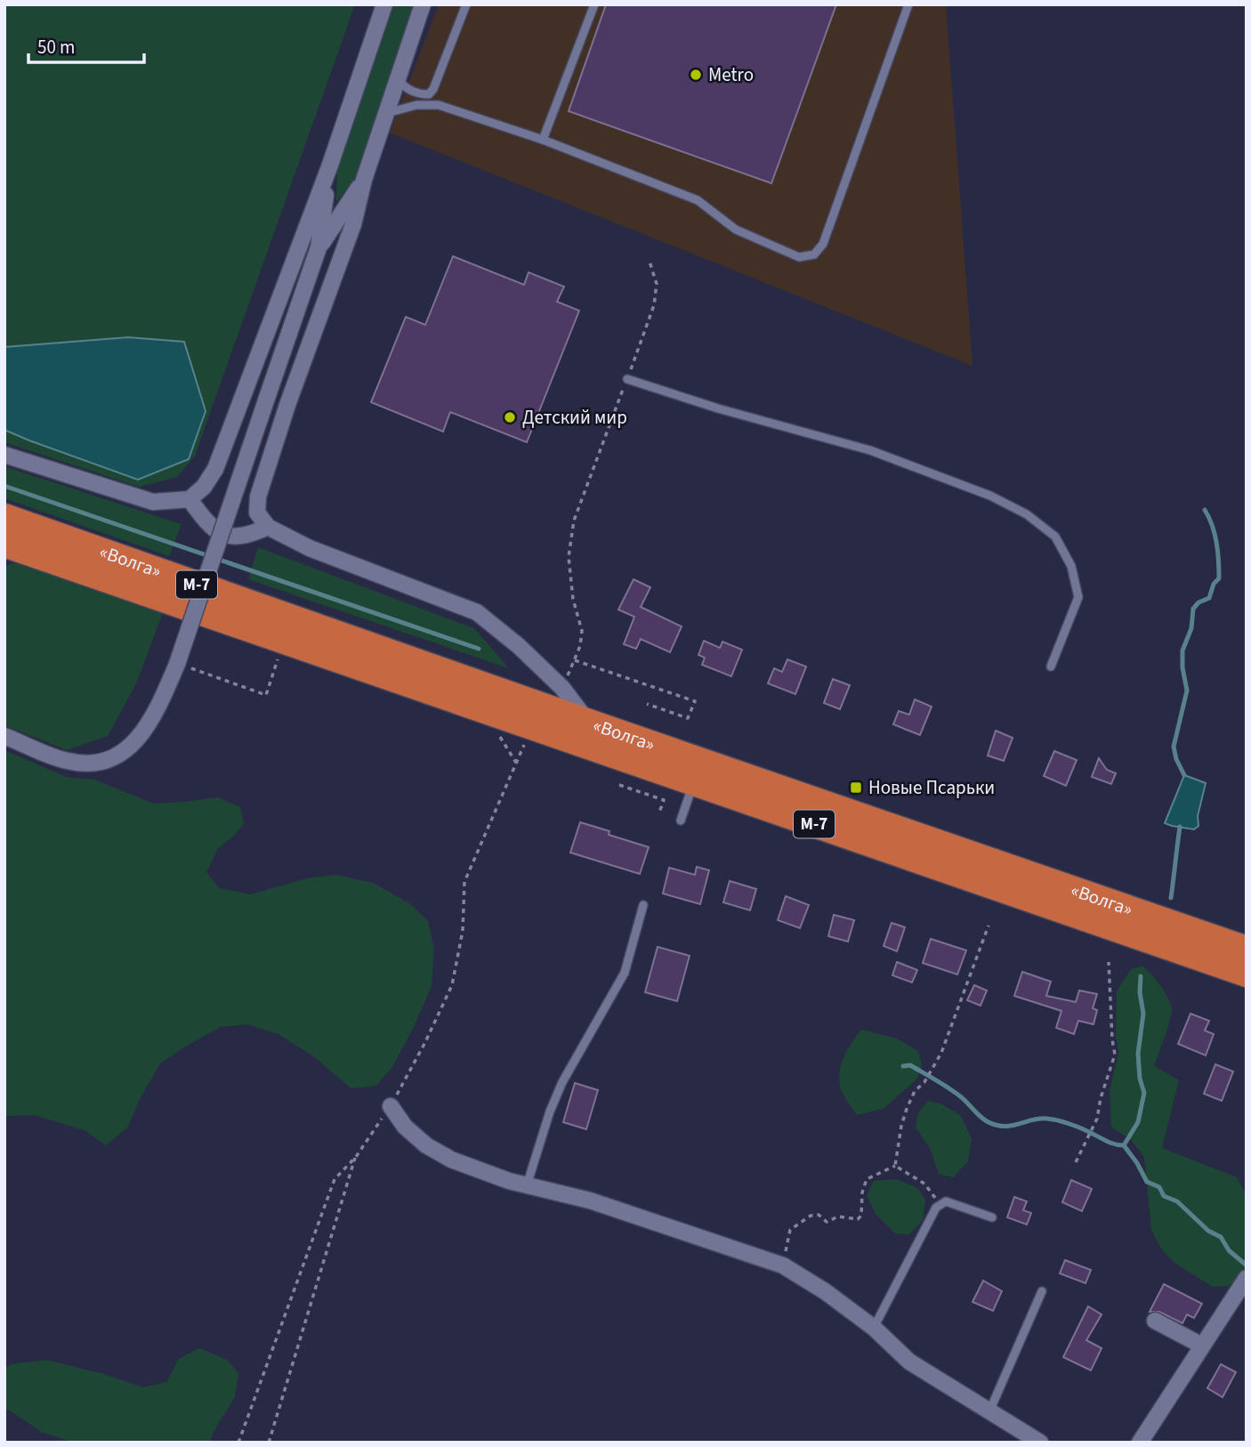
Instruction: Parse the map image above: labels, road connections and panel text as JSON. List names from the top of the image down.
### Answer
{
  "streets": {
    "highway": ["«Волга»", "М-7"]
  },
  "places": {
    "other": ["Metro", "Детский мир"],
    "transit": ["Новые Псарьки"]
  },
  "scale_bar": "50 m"
}
